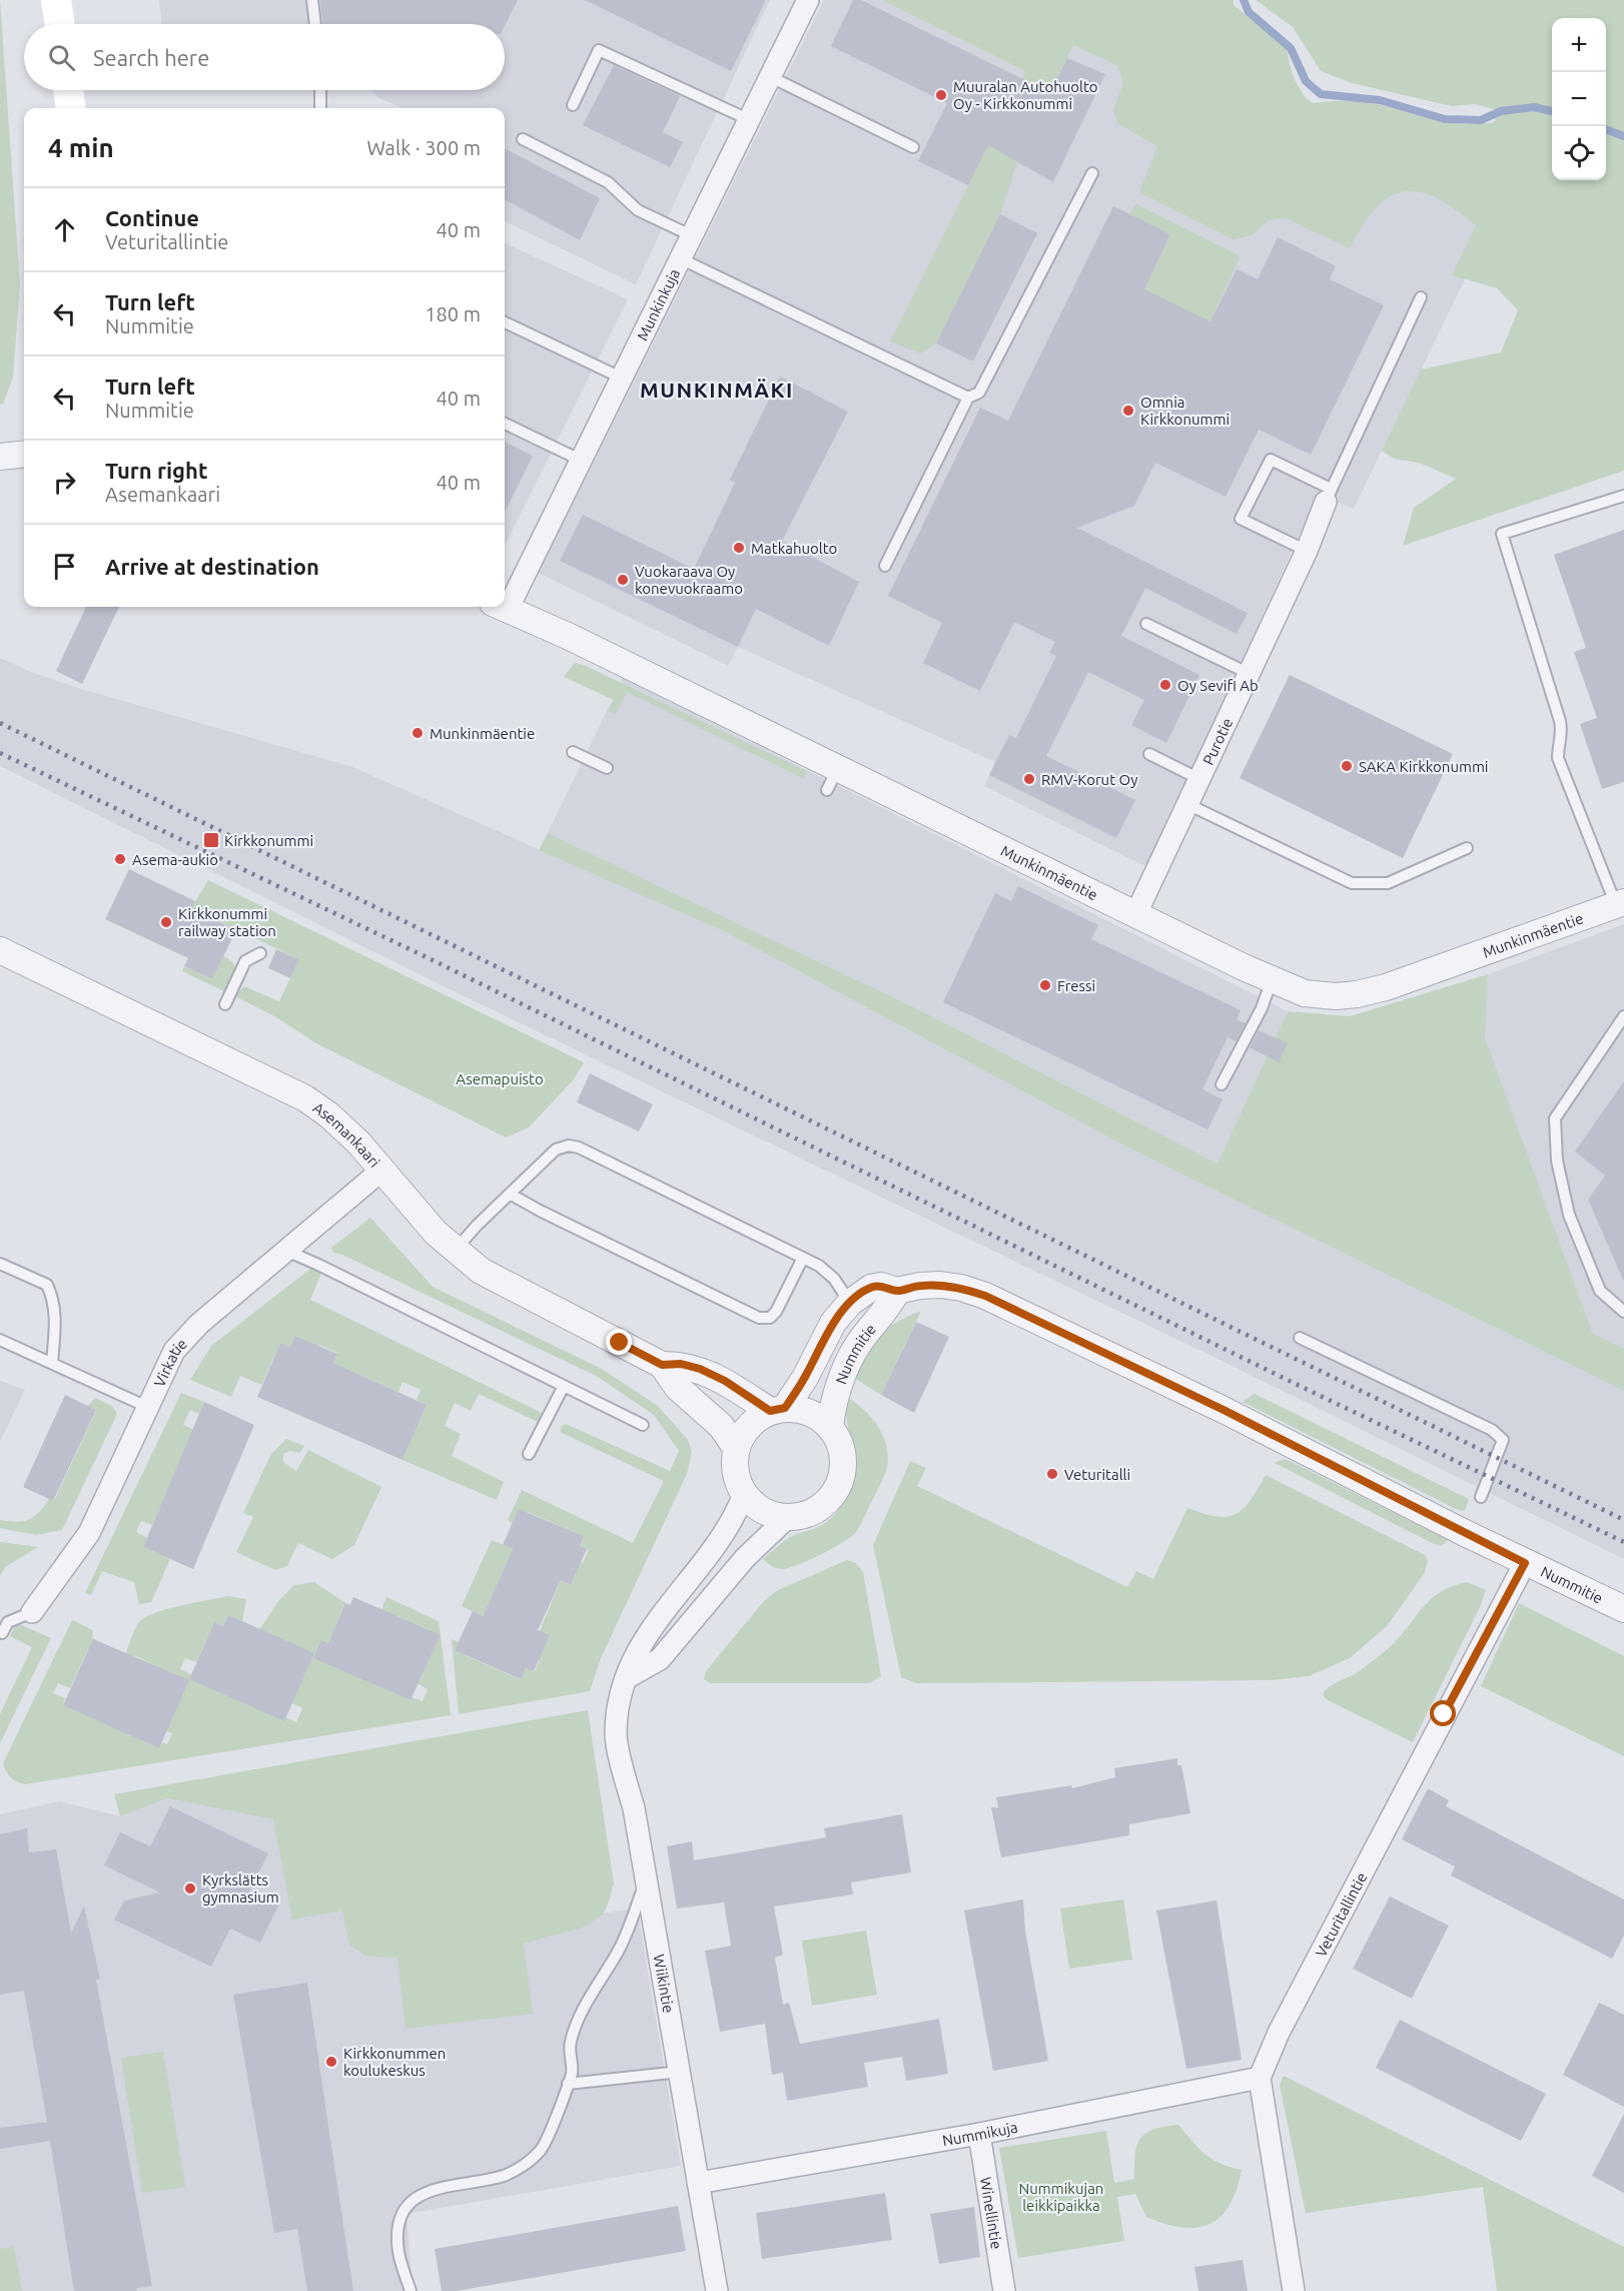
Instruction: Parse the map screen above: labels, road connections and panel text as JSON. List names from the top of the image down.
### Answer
{
  "streets": {
    "street": [
      "Munkinkuja",
      "Purotie",
      "Munkinmäentie",
      "Asemankaari",
      "Nummitie",
      "Virkatie",
      "Veturitallintie",
      "Wiikintie",
      "Nummikuja",
      "Winellintie"
    ]
  },
  "crossings": [
    ["Purotie", "Munkinmäentie"],
    ["Asemankaari", "Nummitie"],
    ["Asemankaari", "Virkatie"],
    ["Asemankaari", "Wiikintie"],
    ["Nummitie", "Veturitallintie"],
    ["Nummitie", "Wiikintie"],
    ["Veturitallintie", "Nummikuja"],
    ["Wiikintie", "Nummikuja"],
    ["Nummikuja", "Winellintie"]
  ],
  "districts": ["MUNKINMÄKI"],
  "parks": ["Asemapuisto", "Nummikujan leikkipaikka"],
  "places": {
    "other": [
      "Muuralan Autohuolto Oy - Kirkkonummi",
      "Omnia Kirkkonummi",
      "Matkahuolto",
      "Vuokaraava Oy konevuokraamo",
      "Oy Sevifi Ab",
      "Munkinmäentie",
      "SAKA Kirkkonummi",
      "RMV-Korut Oy",
      "Asema-aukio",
      "Kirkkonummi railway station",
      "Fressi",
      "Veturitalli",
      "Kyrkslätts gymnasium",
      "Kirkkonummen koulukeskus"
    ],
    "transit": ["Kirkkonummi"]
  },
  "page": {
    "map_buttons": ["+", "−"],
    "search": "Search here",
    "heading": ["4 min", "Walk · 300 m"],
    "list": [
      ["Continue", "Veturitallintie", "40 m"],
      ["Turn left", "Nummitie", "180 m"],
      ["Turn left", "Nummitie", "40 m"],
      ["Turn right", "Asemankaari", "40 m"],
      "Arrive at destination"
    ]
  }
}
